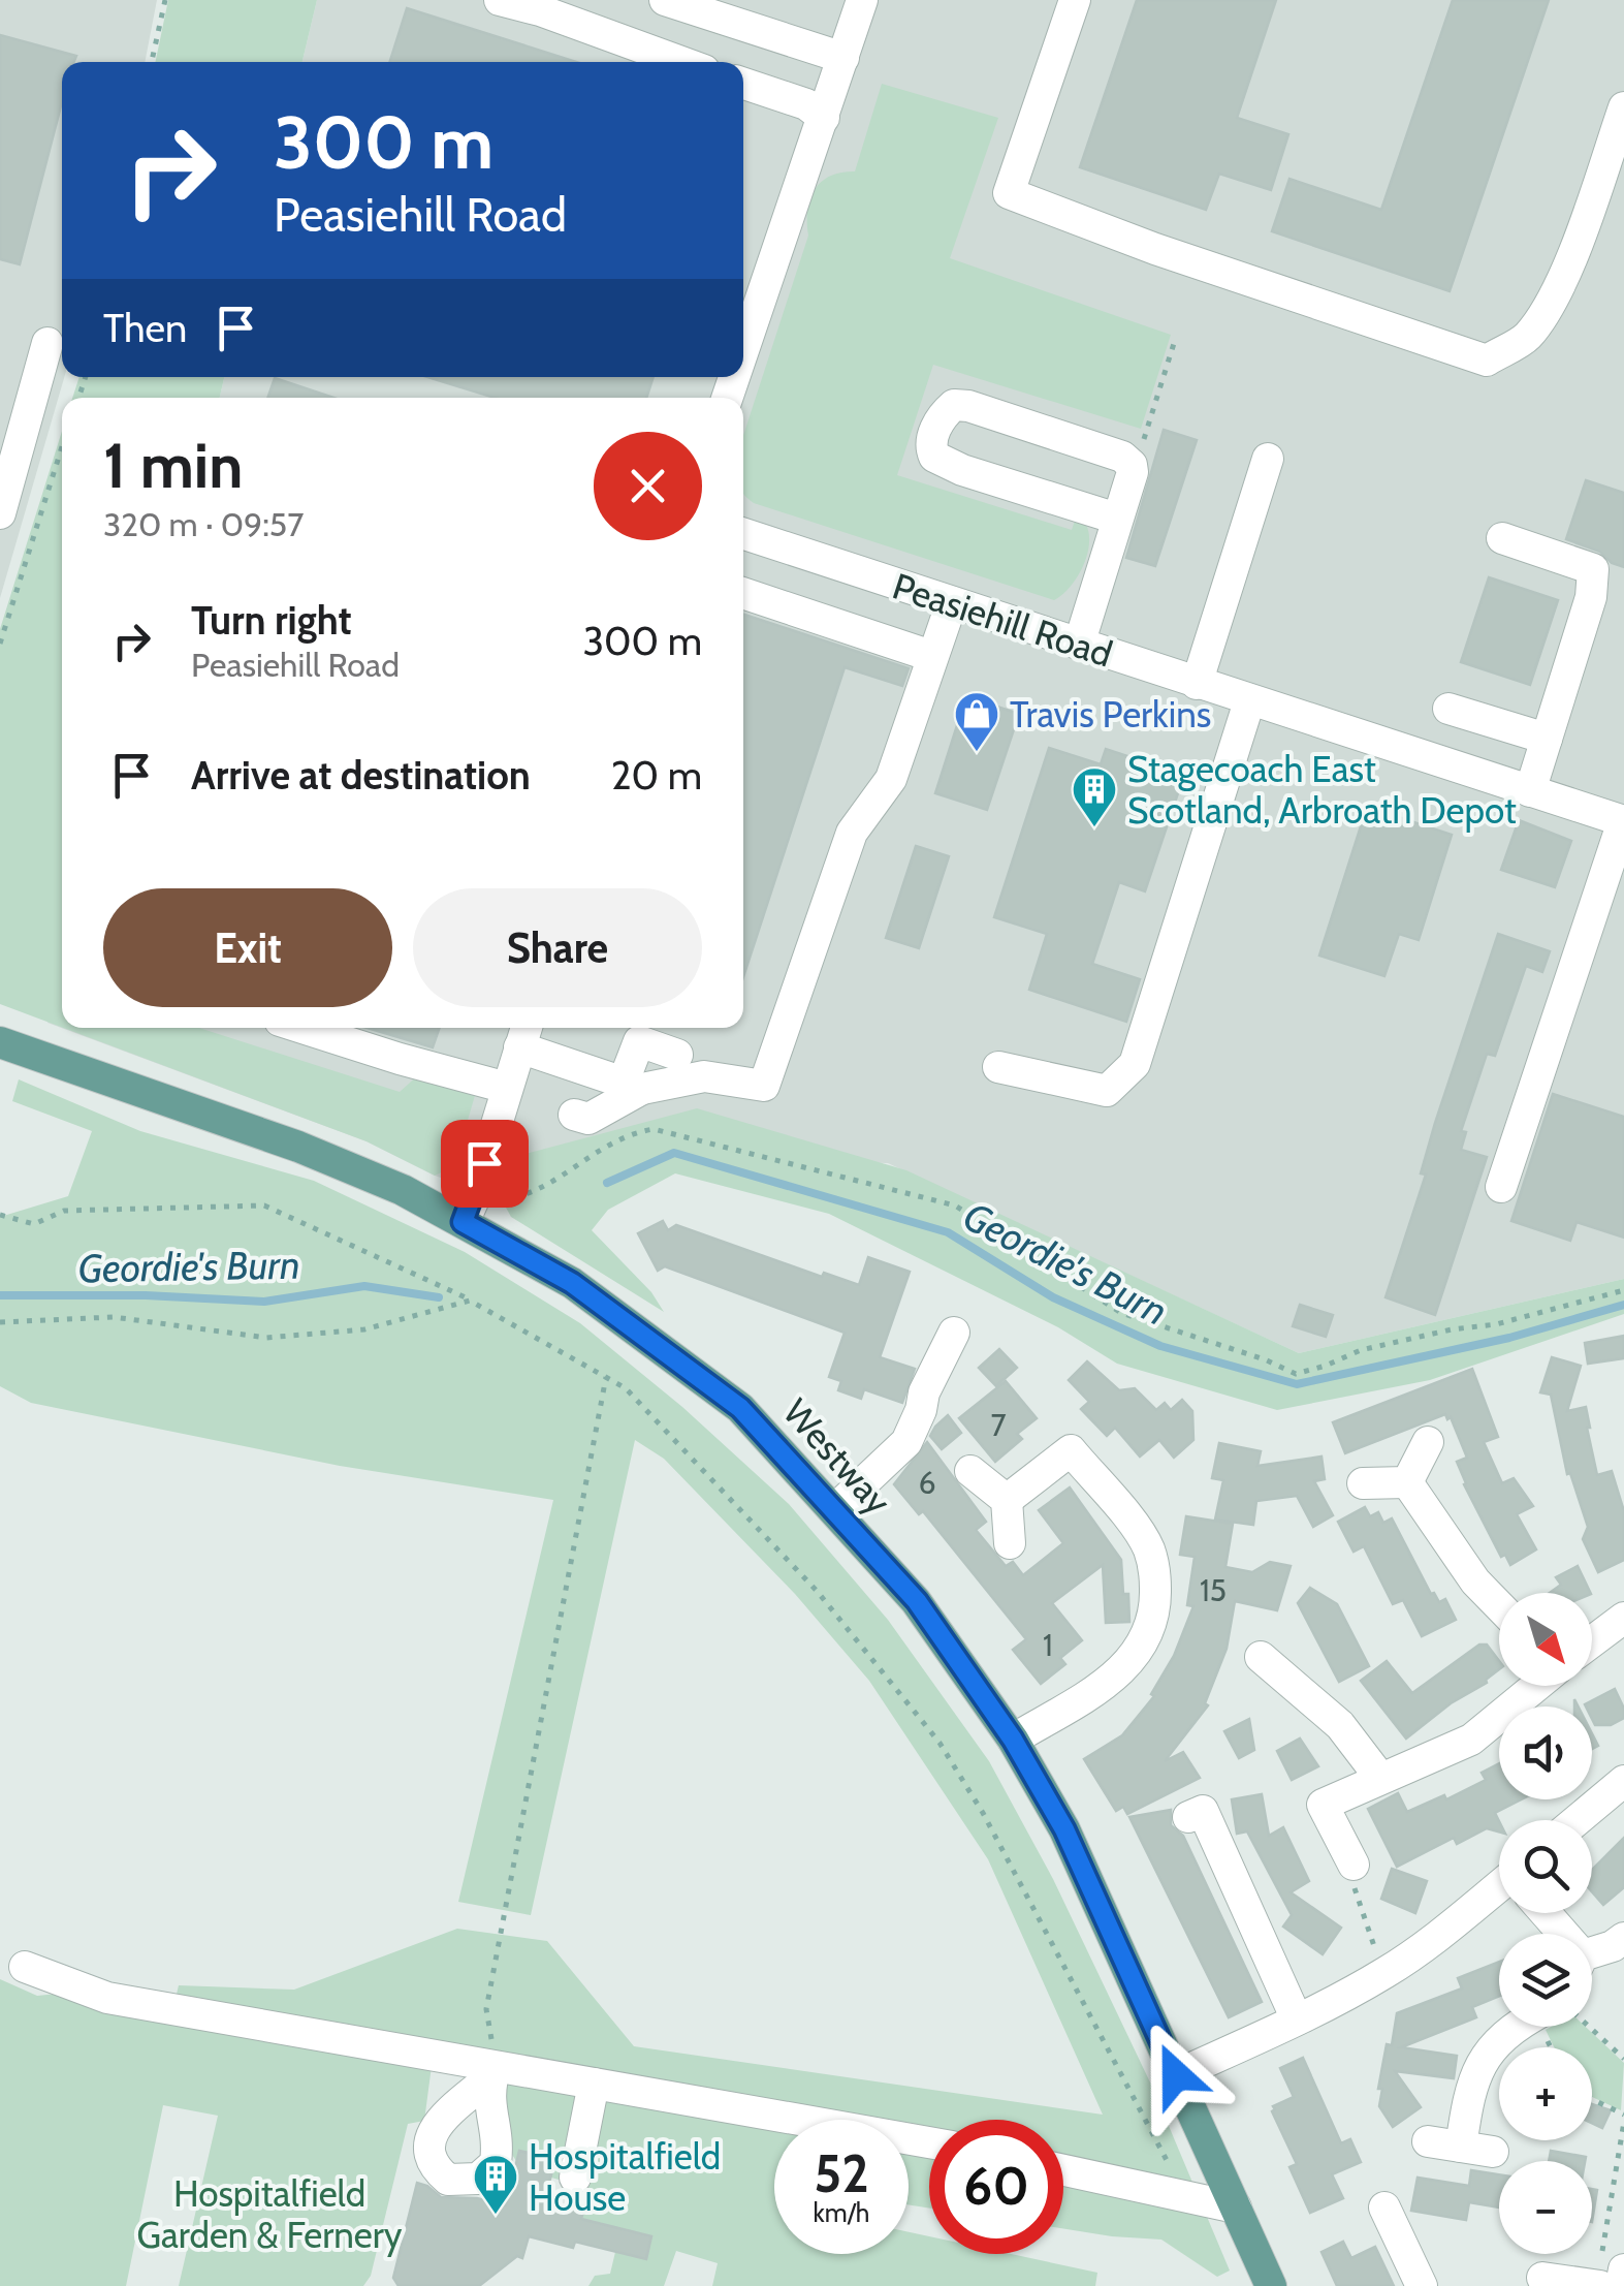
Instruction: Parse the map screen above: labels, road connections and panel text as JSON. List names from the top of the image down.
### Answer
{
  "streets": {
    "main road": ["Westway"],
    "street": ["Peasiehill Road"]
  },
  "water": ["Geordie's Burn"],
  "parks": ["Hospitalfield Garden & Fernery"],
  "places": {
    "shop": ["Travis Perkins"],
    "building": ["Stagecoach East Scotland, Arbroath Depot", "Hospitalfield House"]
  },
  "house_numbers": [
    "7",
    "6",
    "15",
    "1"
  ],
  "north": "bottom right",
  "page": {
    "turn": ["300 m", "Peasiehill Road"],
    "then": "Then",
    "heading": ["1 min", "320 m · 09:57"],
    "list": [
      {
        "name": "Turn right",
        "note": "Peasiehill Road",
        "value": "300 m"
      },
      {
        "name": "Arrive at destination",
        "value": "20 m"
      }
    ],
    "buttons": ["Exit", "Share"],
    "map_buttons": ["+", "−"],
    "speed": "52 km/h",
    "limit": "60"
  }
}
